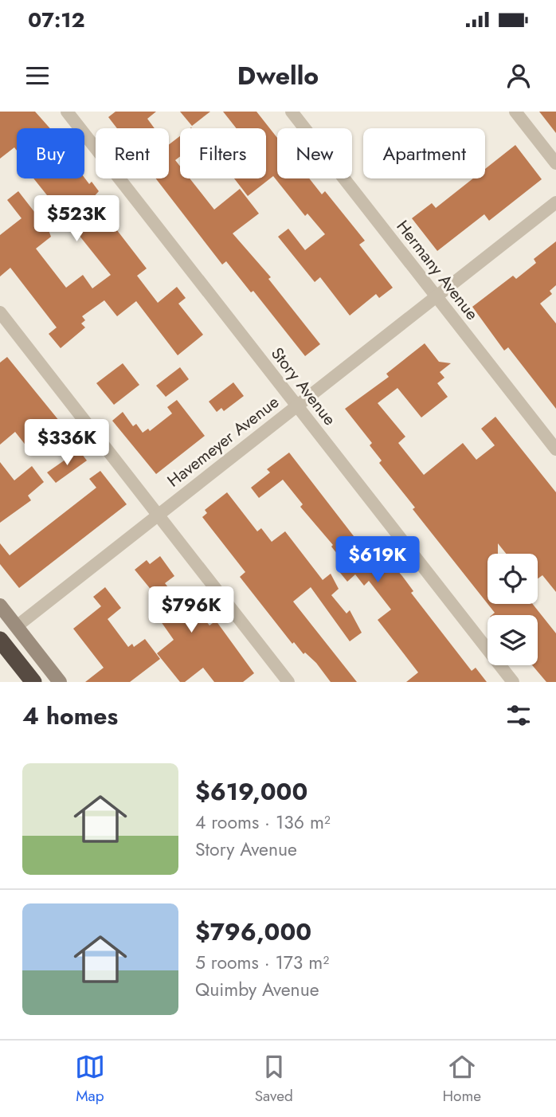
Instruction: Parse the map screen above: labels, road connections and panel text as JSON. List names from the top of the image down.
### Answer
{
  "streets": {
    "street": ["Hermany Avenue", "Story Avenue", "Havemeyer Avenue"]
  },
  "crossings": [
    ["Hermany Avenue", "Havemeyer Avenue"],
    ["Story Avenue", "Havemeyer Avenue"]
  ],
  "page": {
    "status": "07:12",
    "header": "Dwello",
    "chip": [
      "Buy",
      "Rent",
      "Filters",
      "New",
      "Apartment"
    ],
    "price": [
      "$523K",
      "$336K",
      "$619K",
      "$796K"
    ],
    "heading": "4 homes",
    "list": [
      {
        "name": "$619,000",
        "note": "4 rooms · 136 m² · Story Avenue"
      },
      {
        "name": "$796,000",
        "note": "5 rooms · 173 m² · Quimby Avenue"
      }
    ],
    "tabs": ["Map", "Saved", "Home"]
  }
}
